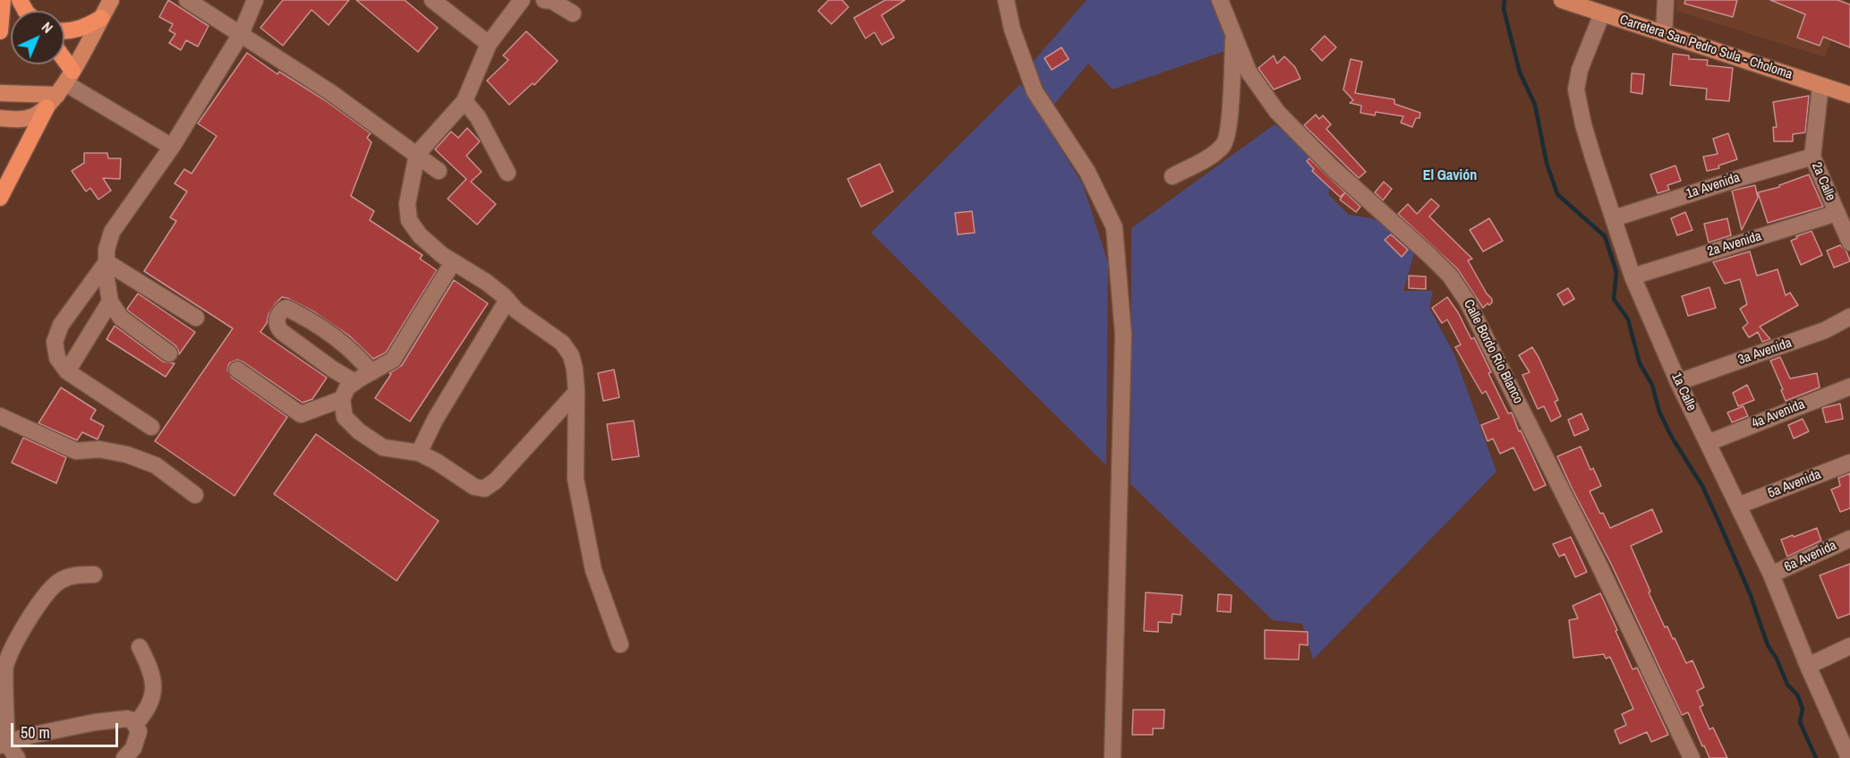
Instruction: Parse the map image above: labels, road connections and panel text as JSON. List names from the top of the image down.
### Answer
{
  "streets": {
    "main road": ["Carretera San Pedro Sula - Choloma"],
    "street": [
      "2a Calle",
      "1a Avenida",
      "2a Avenida",
      "Calle Bordo Río Blanco",
      "3a Avenida",
      "1a Calle",
      "4a Avenida",
      "5a Avenida",
      "6a Avenida"
    ]
  },
  "crossings": [
    ["Carretera San Pedro Sula - Choloma", "2a Calle"],
    ["Carretera San Pedro Sula - Choloma", "1a Calle"],
    ["2a Calle", "1a Avenida"],
    ["2a Calle", "2a Avenida"],
    ["1a Avenida", "1a Calle"],
    ["2a Avenida", "1a Calle"],
    ["3a Avenida", "1a Calle"],
    ["1a Calle", "4a Avenida"],
    ["1a Calle", "5a Avenida"],
    ["1a Calle", "6a Avenida"]
  ],
  "districts": ["El Gavión"],
  "scale_bar": "50 m",
  "north": "top right"
}
